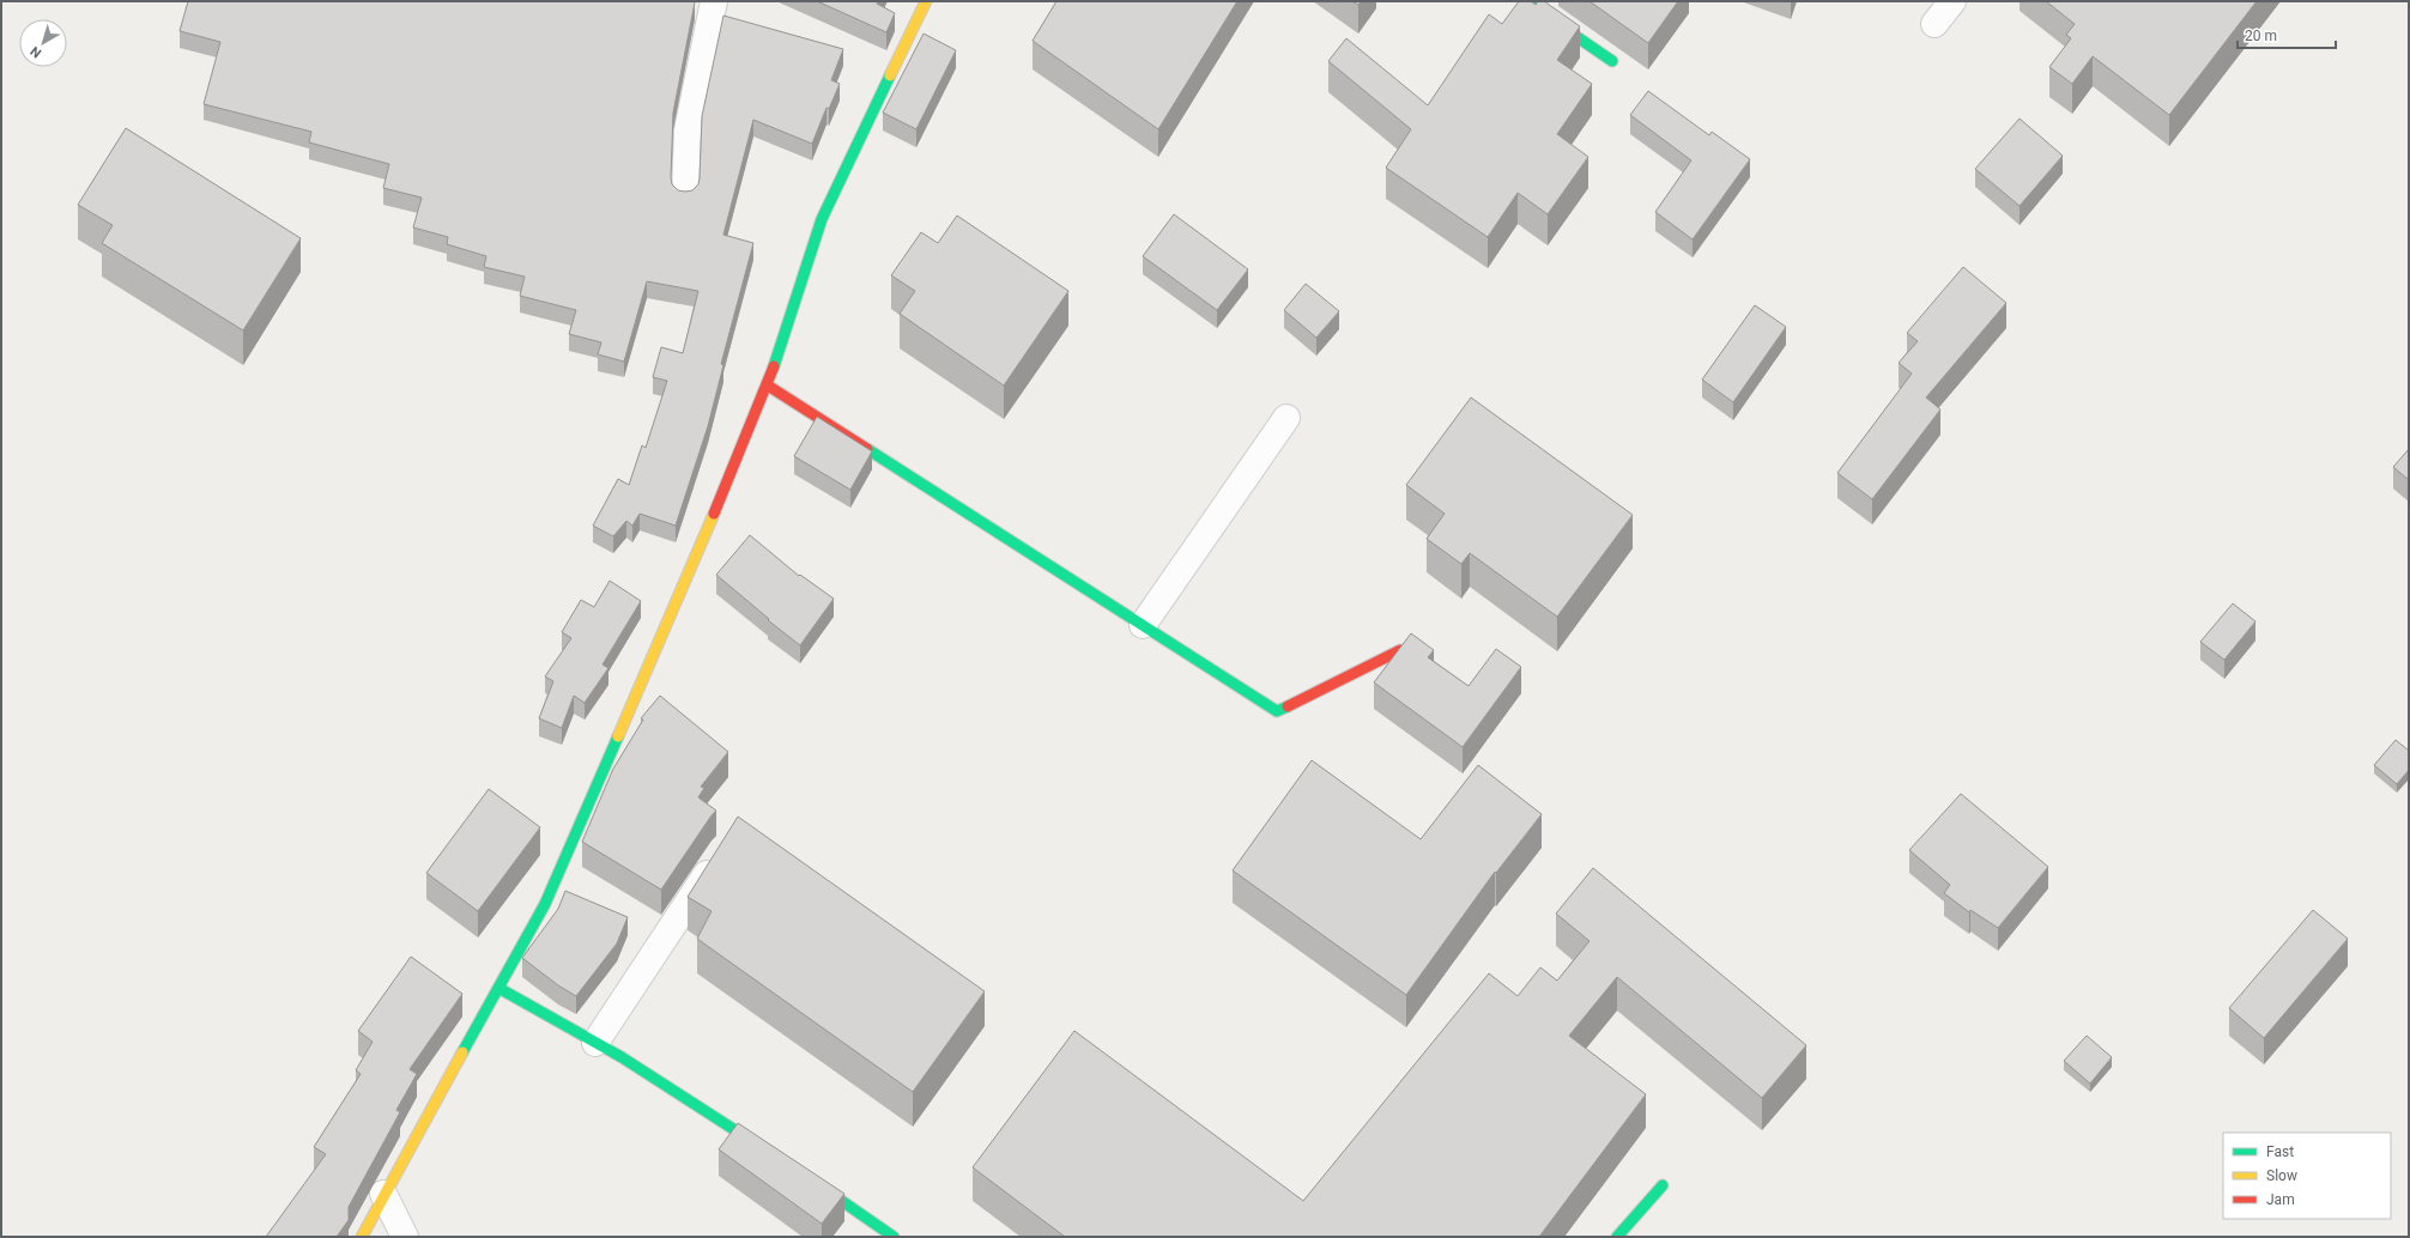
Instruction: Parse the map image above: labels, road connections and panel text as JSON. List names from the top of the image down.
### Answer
{
  "legend": ["Fast", "Slow", "Jam"],
  "scale_bar": "20 m",
  "north": "bottom left"
}
